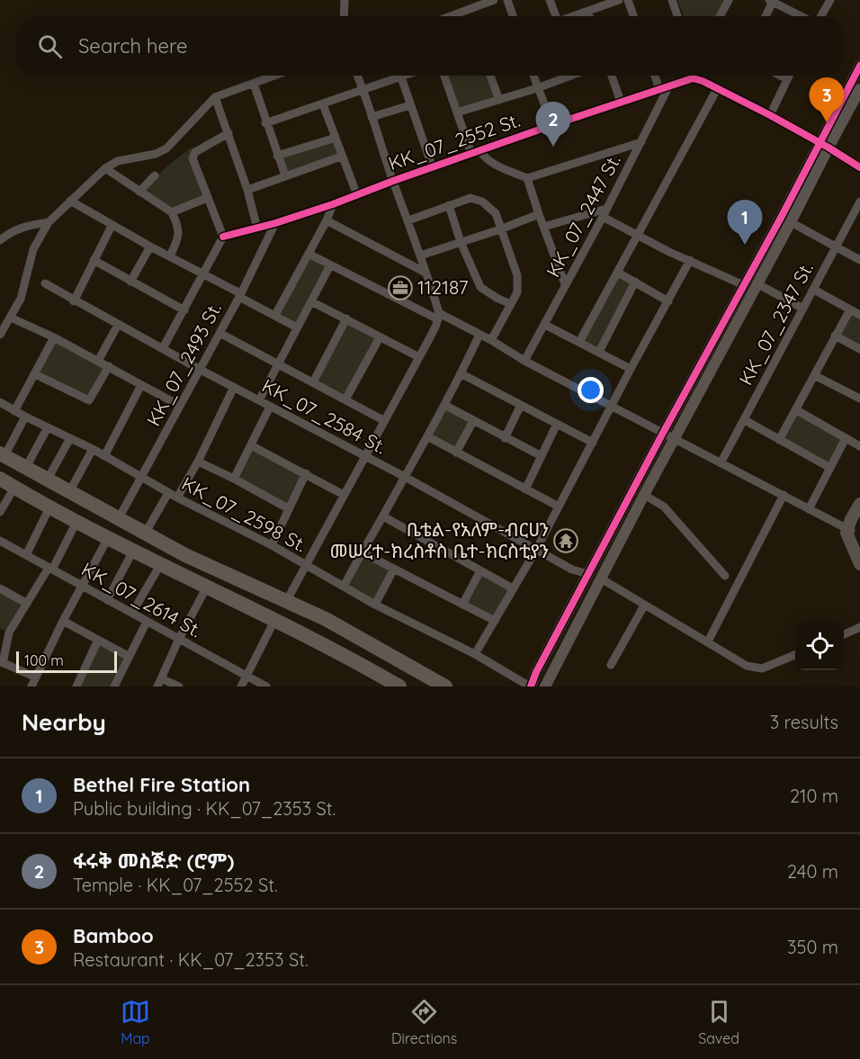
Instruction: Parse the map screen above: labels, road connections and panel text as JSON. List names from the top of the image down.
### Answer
{
  "streets": {
    "street": [
      "KK_07_2552 St.",
      "KK_07_2447 St.",
      "KK_07_2347 St.",
      "KK_07_2493 St.",
      "KK_07_2584 St.",
      "KK_07_2598 St.",
      "KK_07_2614 St."
    ]
  },
  "crossings": [
    ["KK_07_2552 St.", "KK_07_2447 St."],
    ["KK_07_2552 St.", "KK_07_2493 St."],
    ["KK_07_2493 St.", "KK_07_2584 St."],
    ["KK_07_2493 St.", "KK_07_2598 St."]
  ],
  "places": {
    "office": ["112187"],
    "temple": ["ቤቴል-የአለም-ብርሀን መሠረተ-ክረስቶስ ቤተ-ክርስቲያን"]
  },
  "scale_bar": "100 m",
  "page": {
    "search": "Search here",
    "pins": ["3", "2", "1"],
    "scale": "100 m",
    "heading": ["Nearby", "3 results"],
    "list": [
      {
        "mark": "1",
        "name": "Bethel Fire Station",
        "note": "Public building · KK_07_2353 St.",
        "value": "210 m"
      },
      {
        "mark": "2",
        "name": "ፋሩቅ መስጅድ (ሮም)",
        "note": "Temple · KK_07_2552 St.",
        "value": "240 m"
      },
      {
        "mark": "3",
        "name": "Bamboo",
        "note": "Restaurant · KK_07_2353 St.",
        "value": "350 m"
      }
    ],
    "nav": ["Map", "Directions", "Saved"]
  }
}
